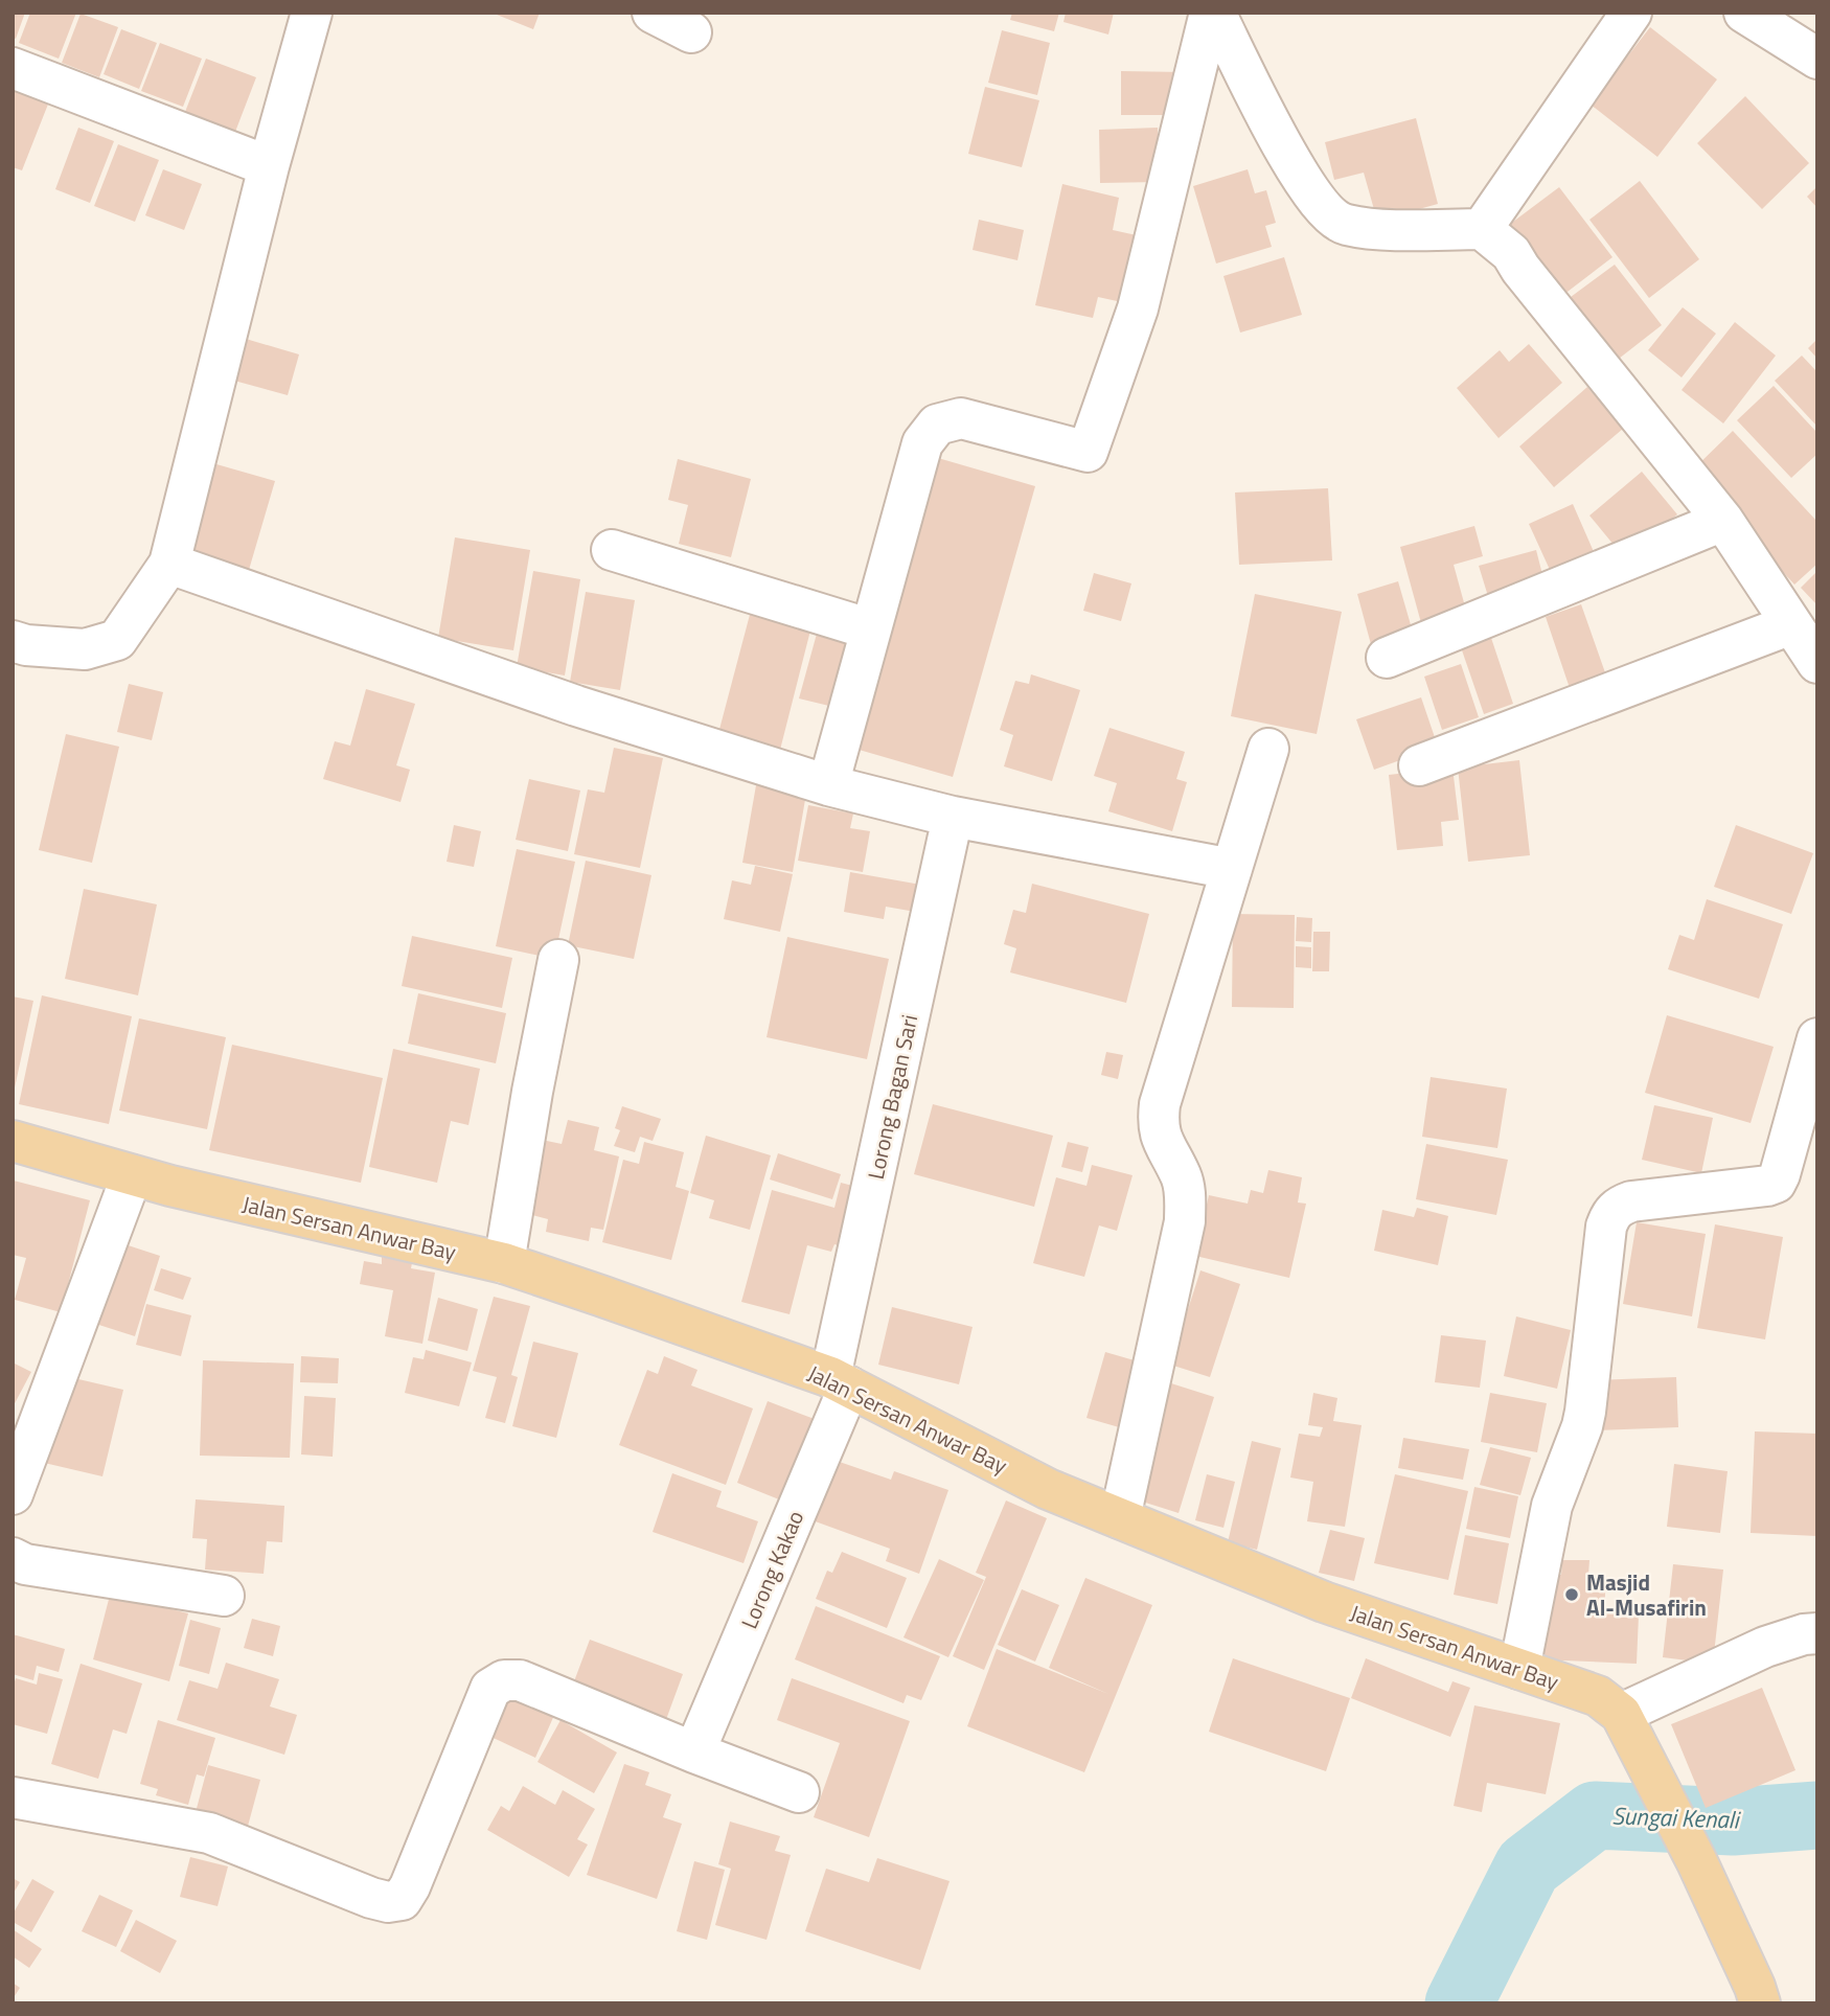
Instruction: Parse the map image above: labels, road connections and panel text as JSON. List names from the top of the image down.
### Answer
{
  "streets": {
    "main road": ["Jalan Sersan Anwar Bay"],
    "street": ["Lorong Bagan Sari", "Lorong Kakao"]
  },
  "crossings": [
    ["Lorong Bagan Sari", "Jalan Sersan Anwar Bay"],
    ["Lorong Bagan Sari", "Lorong Kakao"],
    ["Jalan Sersan Anwar Bay", "Lorong Kakao"]
  ],
  "water": ["Sungai Kenali"],
  "places": ["Masjid Al-Musafirin"]
}
